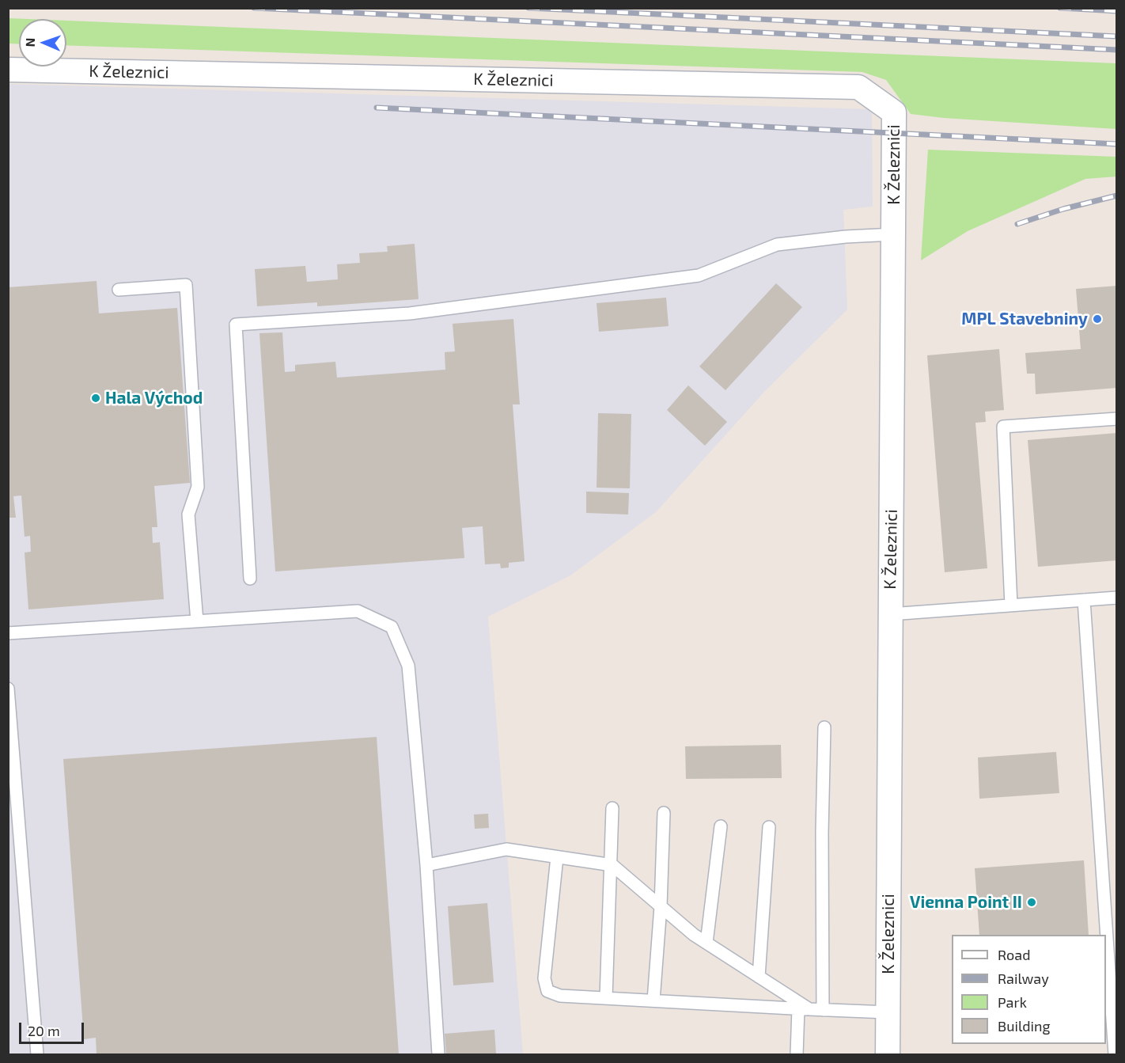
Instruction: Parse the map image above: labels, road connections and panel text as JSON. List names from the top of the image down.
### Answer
{
  "streets": {
    "street": ["K Železnici"]
  },
  "places": ["MPL Stavebniny", "Hala Východ", "Vienna Point II"],
  "legend": [
    "Road",
    "Railway",
    "Park",
    "Building"
  ],
  "scale_bar": "20 m",
  "north": "left"
}
